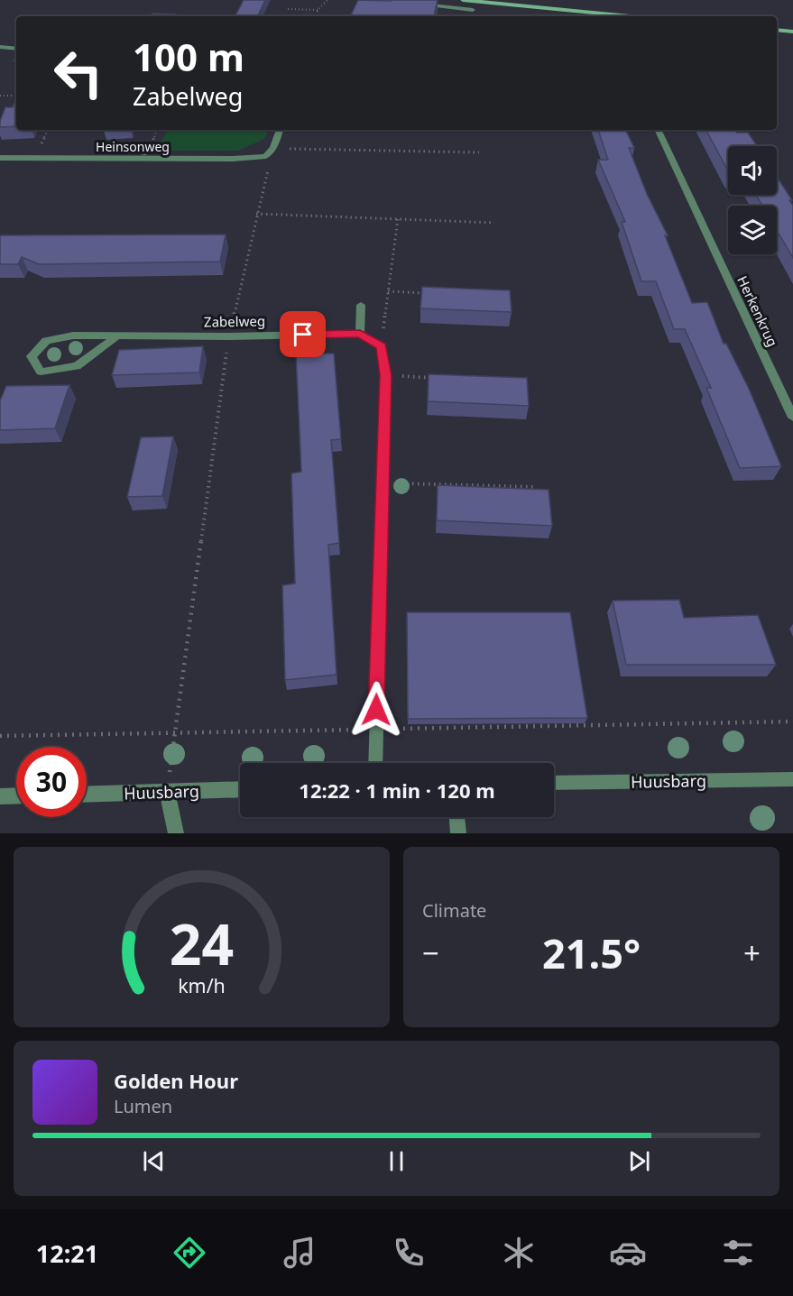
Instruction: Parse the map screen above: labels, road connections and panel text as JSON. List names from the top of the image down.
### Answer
{
  "streets": {
    "street": [
      "Heinsonweg",
      "Herkenkrug",
      "Zabelweg",
      "Huusbarg"
    ]
  },
  "page": {
    "turn": ["100 m", "Zabelweg"],
    "limit": "30",
    "trip": "12:22 · 1 min · 120 m",
    "tile": "Climate",
    "heat": ["−", "21.5°", "+"],
    "song": ["Golden Hour", "Lumen"],
    "tabs": "12:21",
    "gauge": ["24", "km/h"]
  }
}
